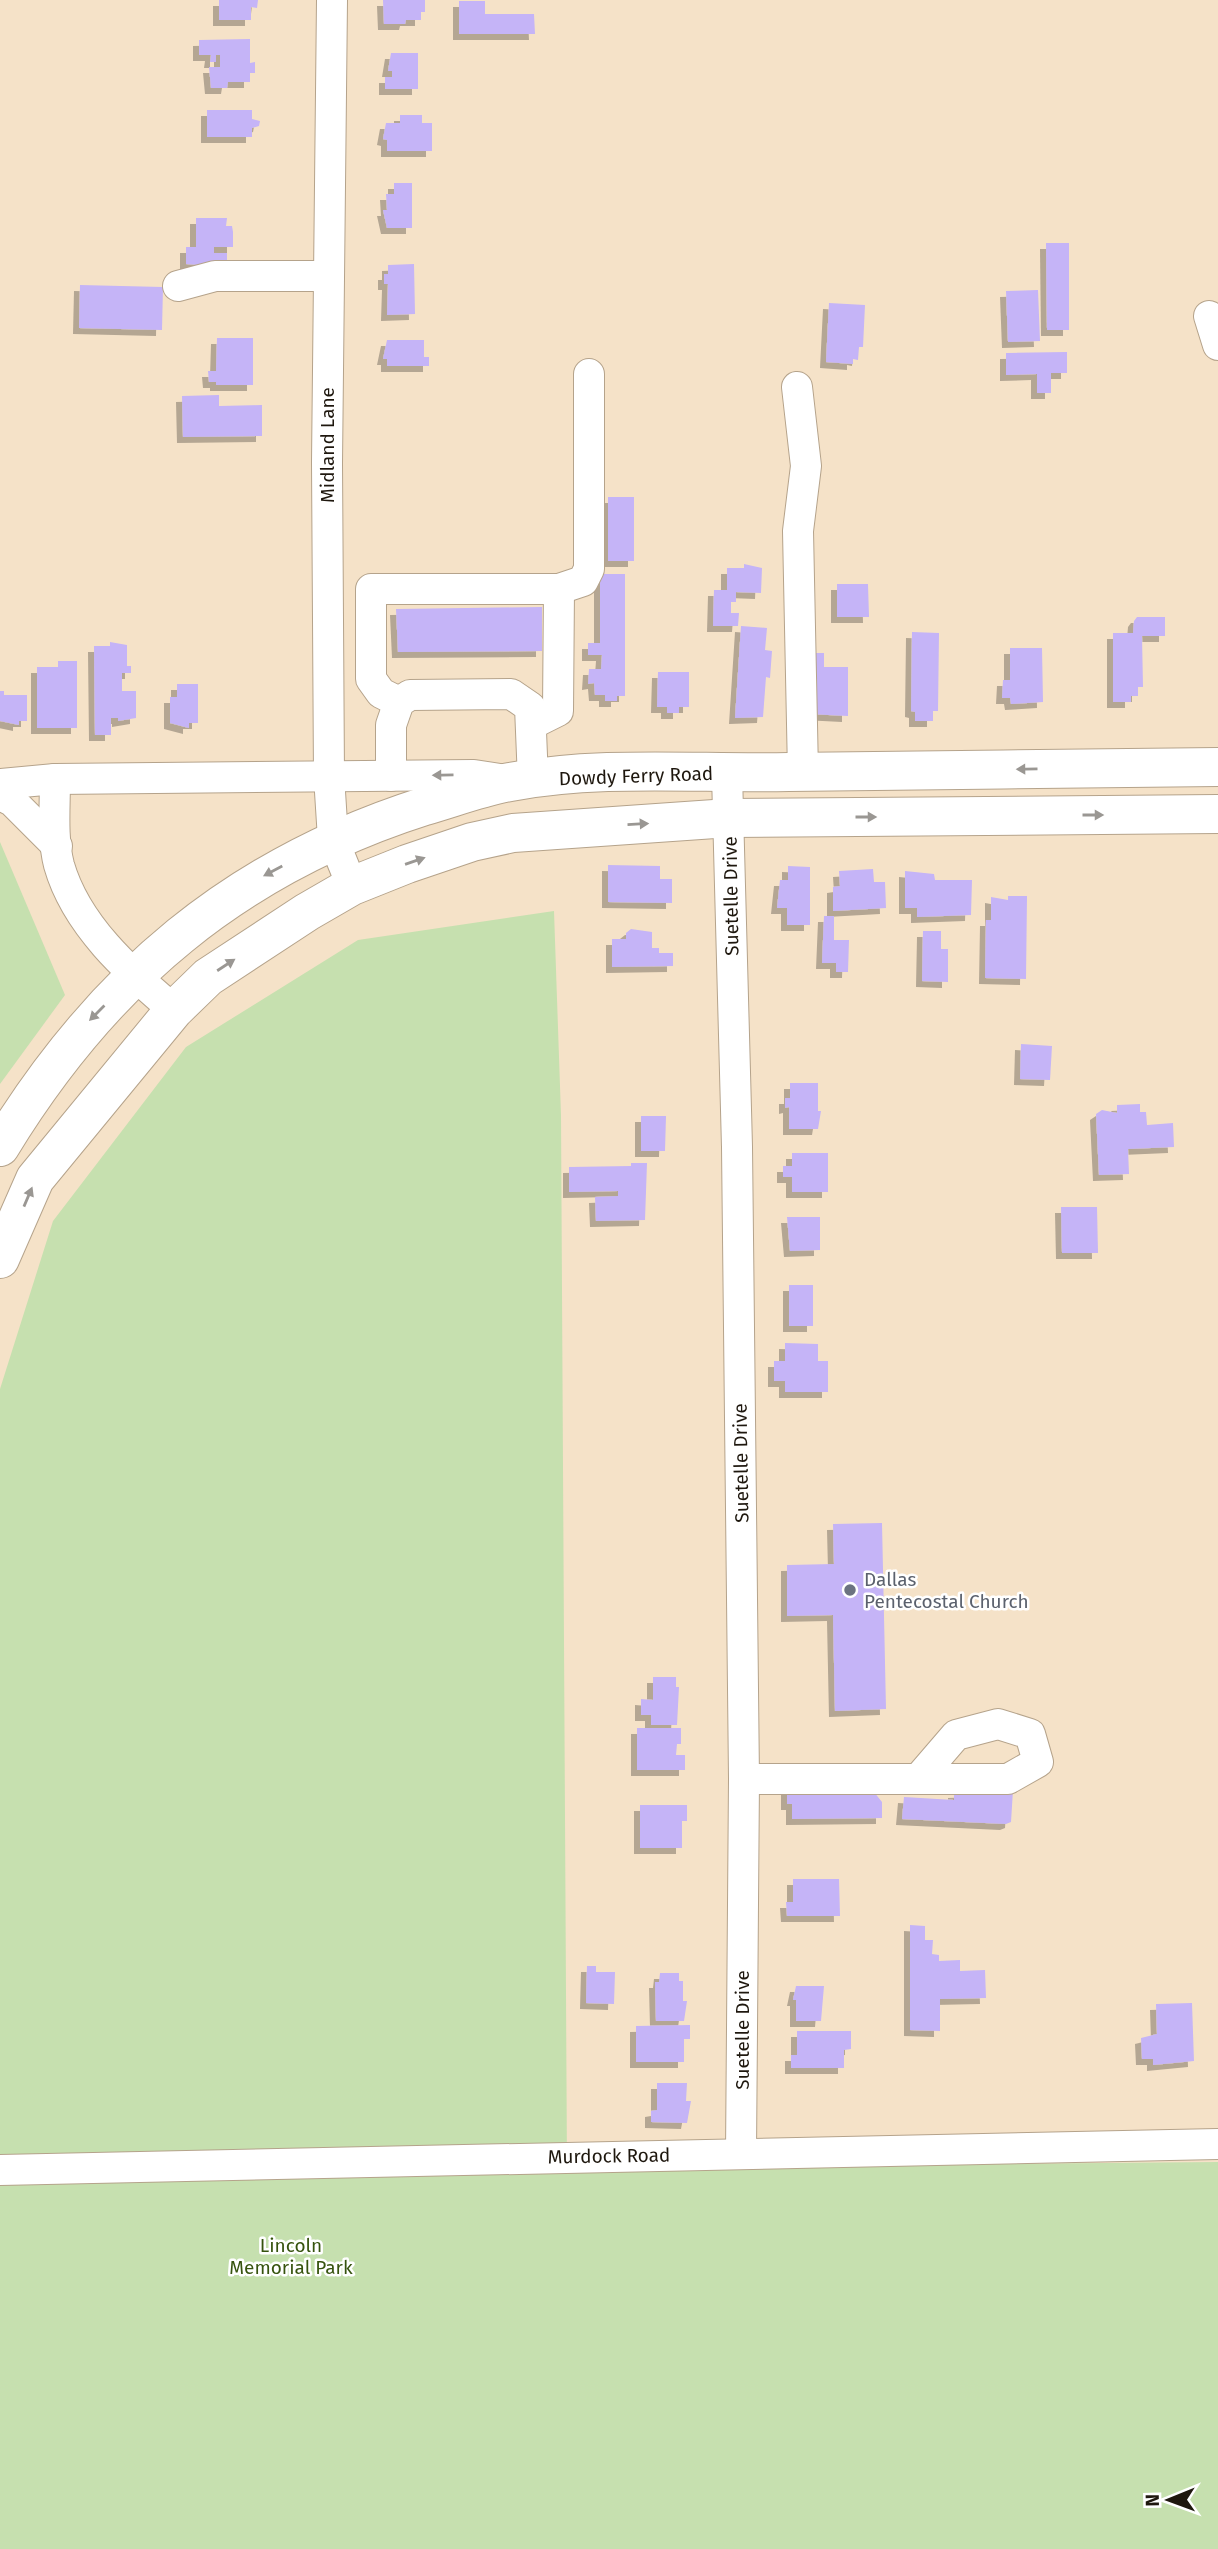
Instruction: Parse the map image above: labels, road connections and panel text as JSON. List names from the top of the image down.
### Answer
{
  "streets": {
    "main road": ["Dowdy Ferry Road"],
    "street": ["Midland Lane", "Suetelle Drive", "Murdock Road"]
  },
  "crossings": [
    ["Midland Lane", "Dowdy Ferry Road"],
    ["Dowdy Ferry Road", "Suetelle Drive"],
    ["Suetelle Drive", "Murdock Road"]
  ],
  "one_way": ["Dowdy Ferry Road"],
  "parks": ["Lincoln Memorial Park"],
  "places": ["Dallas Pentecostal Church"],
  "north": "left"
}
